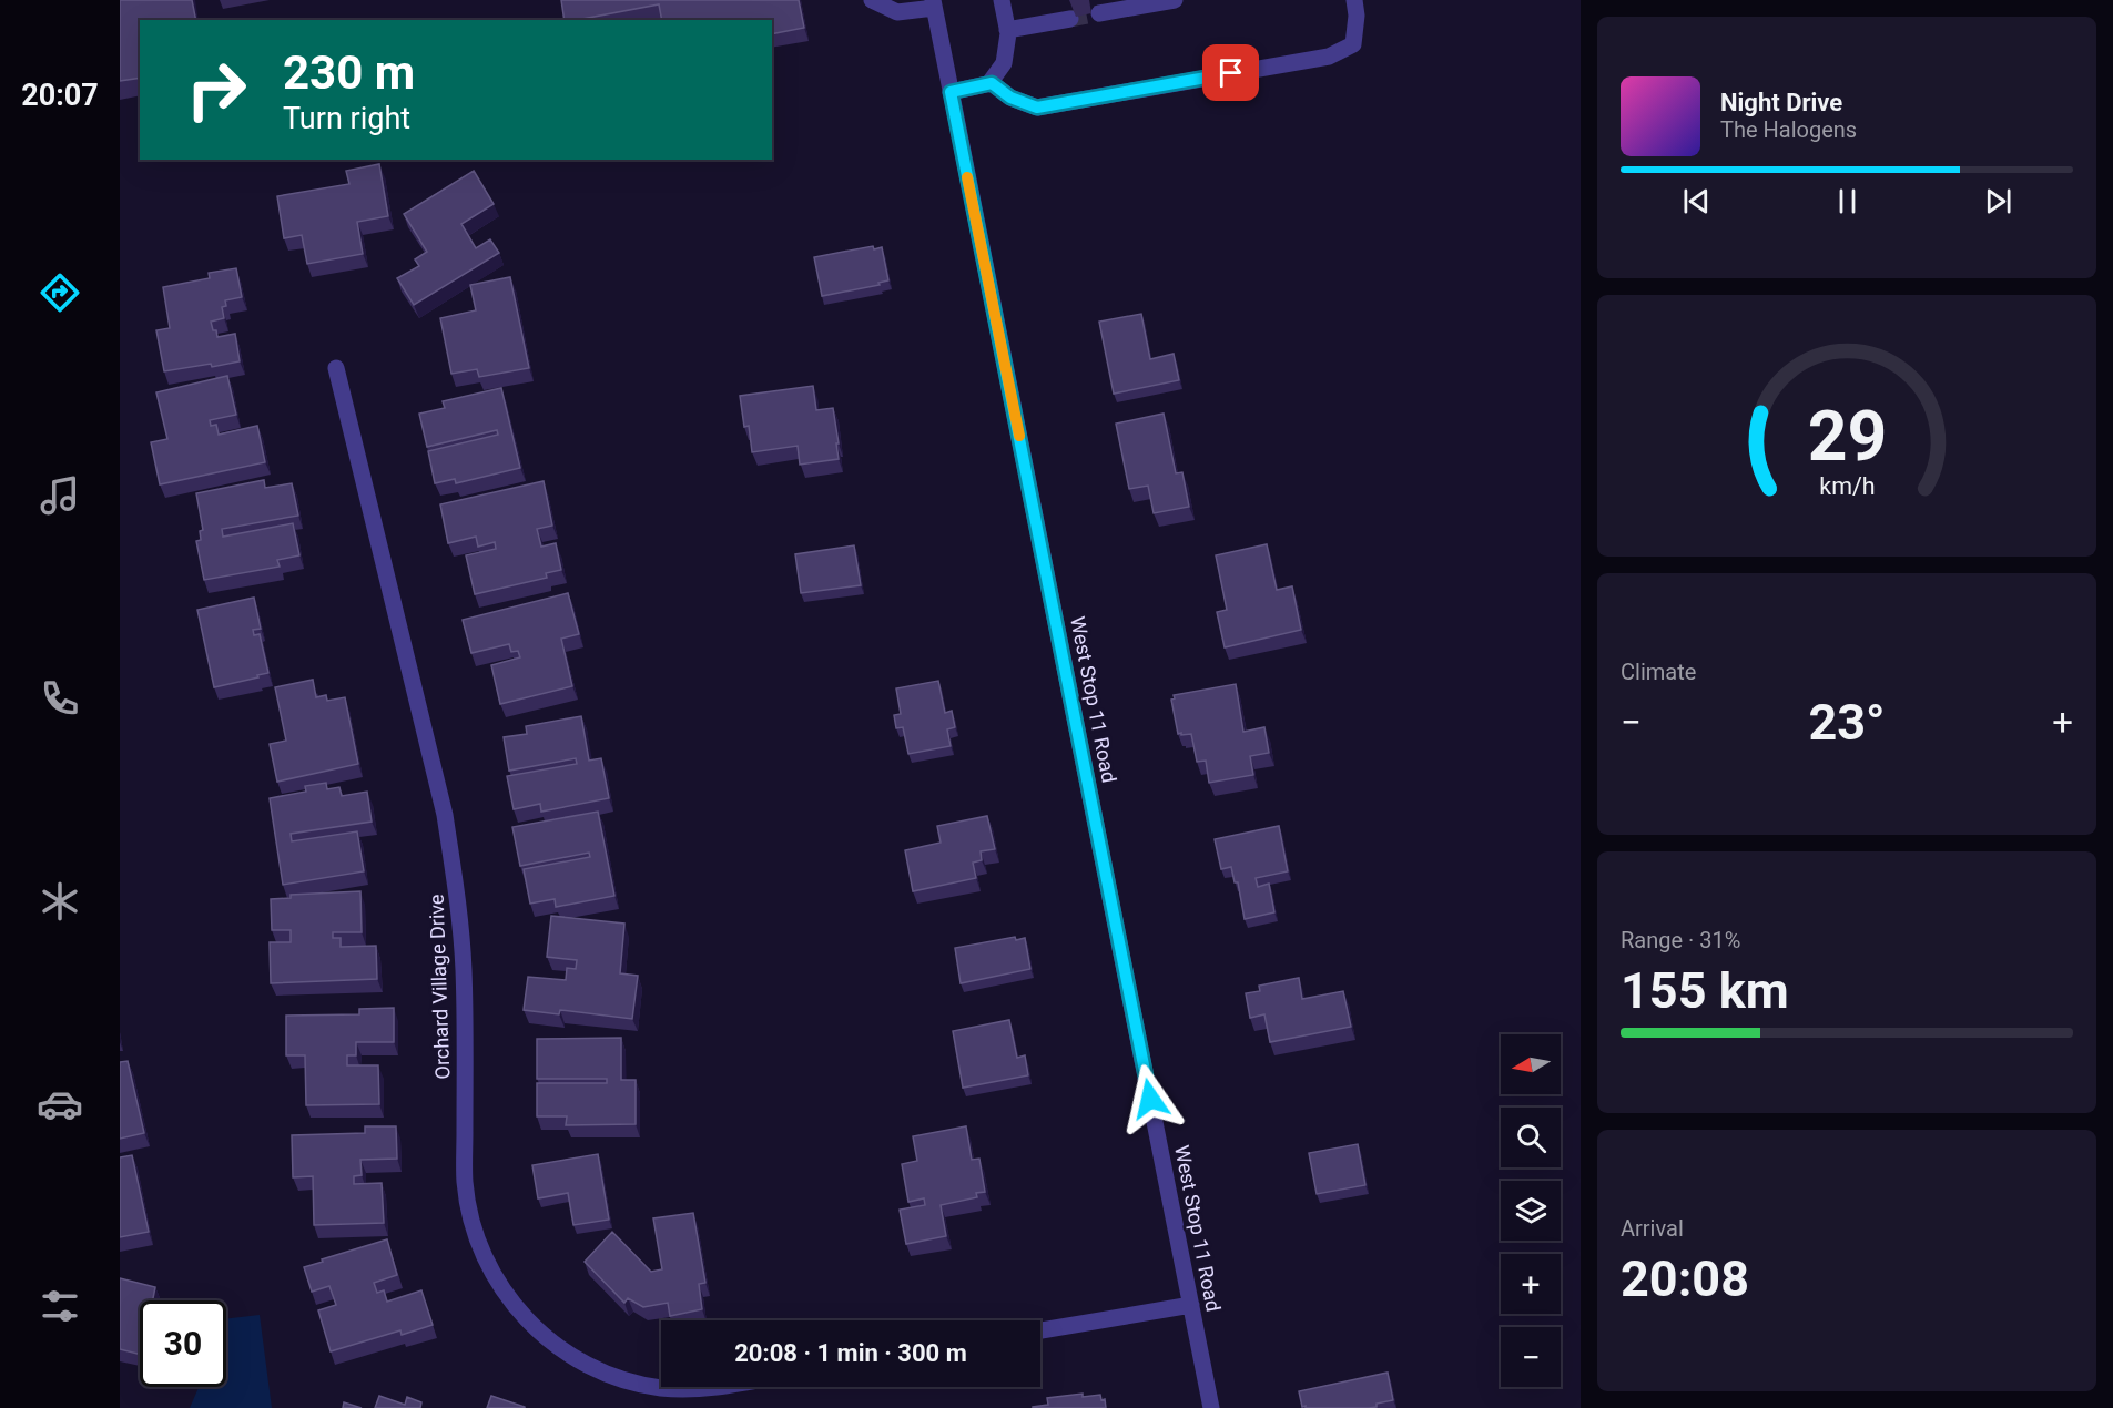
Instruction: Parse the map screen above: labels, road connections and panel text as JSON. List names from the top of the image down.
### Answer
{
  "streets": {
    "street": ["West Stop 11 Road", "Orchard Village Drive"]
  },
  "north": "left",
  "page": {
    "tabs": "20:07",
    "turn": ["230 m", "Turn right"],
    "song": ["Night Drive", "The Halogens"],
    "tile": [
      "Climate",
      ["Range · 31%", "155 km"],
      ["Arrival", "20:08"]
    ],
    "heat": ["−", "23°", "+"],
    "map_buttons": ["+", "−"],
    "limit": "30",
    "trip": "20:08 · 1 min · 300 m",
    "gauge": ["29", "km/h"]
  }
}
